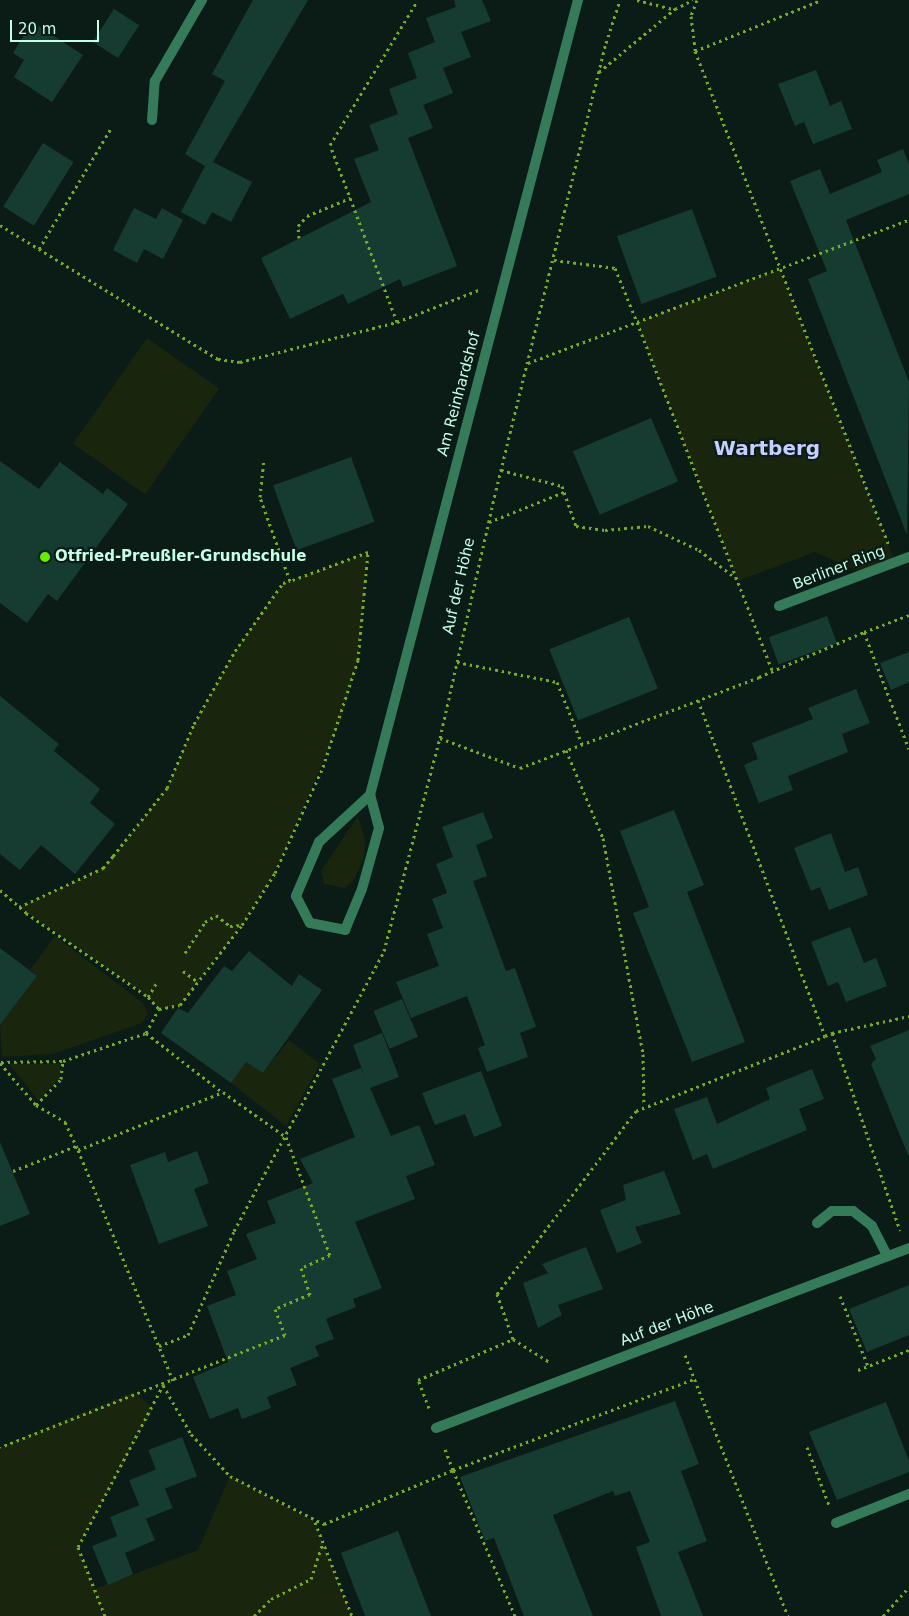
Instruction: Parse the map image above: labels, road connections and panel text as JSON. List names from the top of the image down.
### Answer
{
  "streets": {
    "street": ["Am Reinhardshof", "Berliner Ring", "Auf der Höhe"]
  },
  "districts": ["Wartberg"],
  "places": ["Otfried-Preußler-Grundschule"],
  "scale_bar": "20 m"
}
